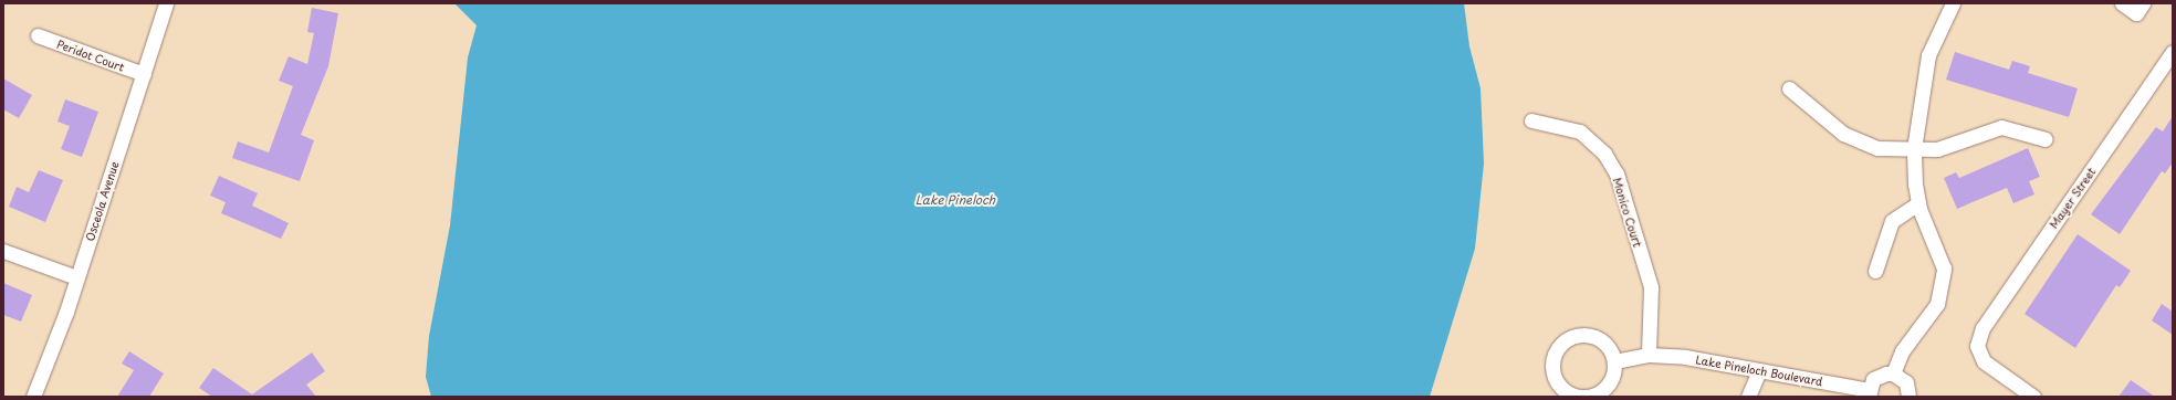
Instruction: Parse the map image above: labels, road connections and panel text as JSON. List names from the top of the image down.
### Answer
{
  "streets": {
    "street": [
      "Peridot Court",
      "Mayer Street",
      "Osceola Avenue",
      "Monico Court",
      "Lake Pineloch Boulevard"
    ]
  },
  "crossings": [
    ["Peridot Court", "Osceola Avenue"],
    ["Monico Court", "Lake Pineloch Boulevard"]
  ],
  "water": ["Lake Pineloch"]
}
